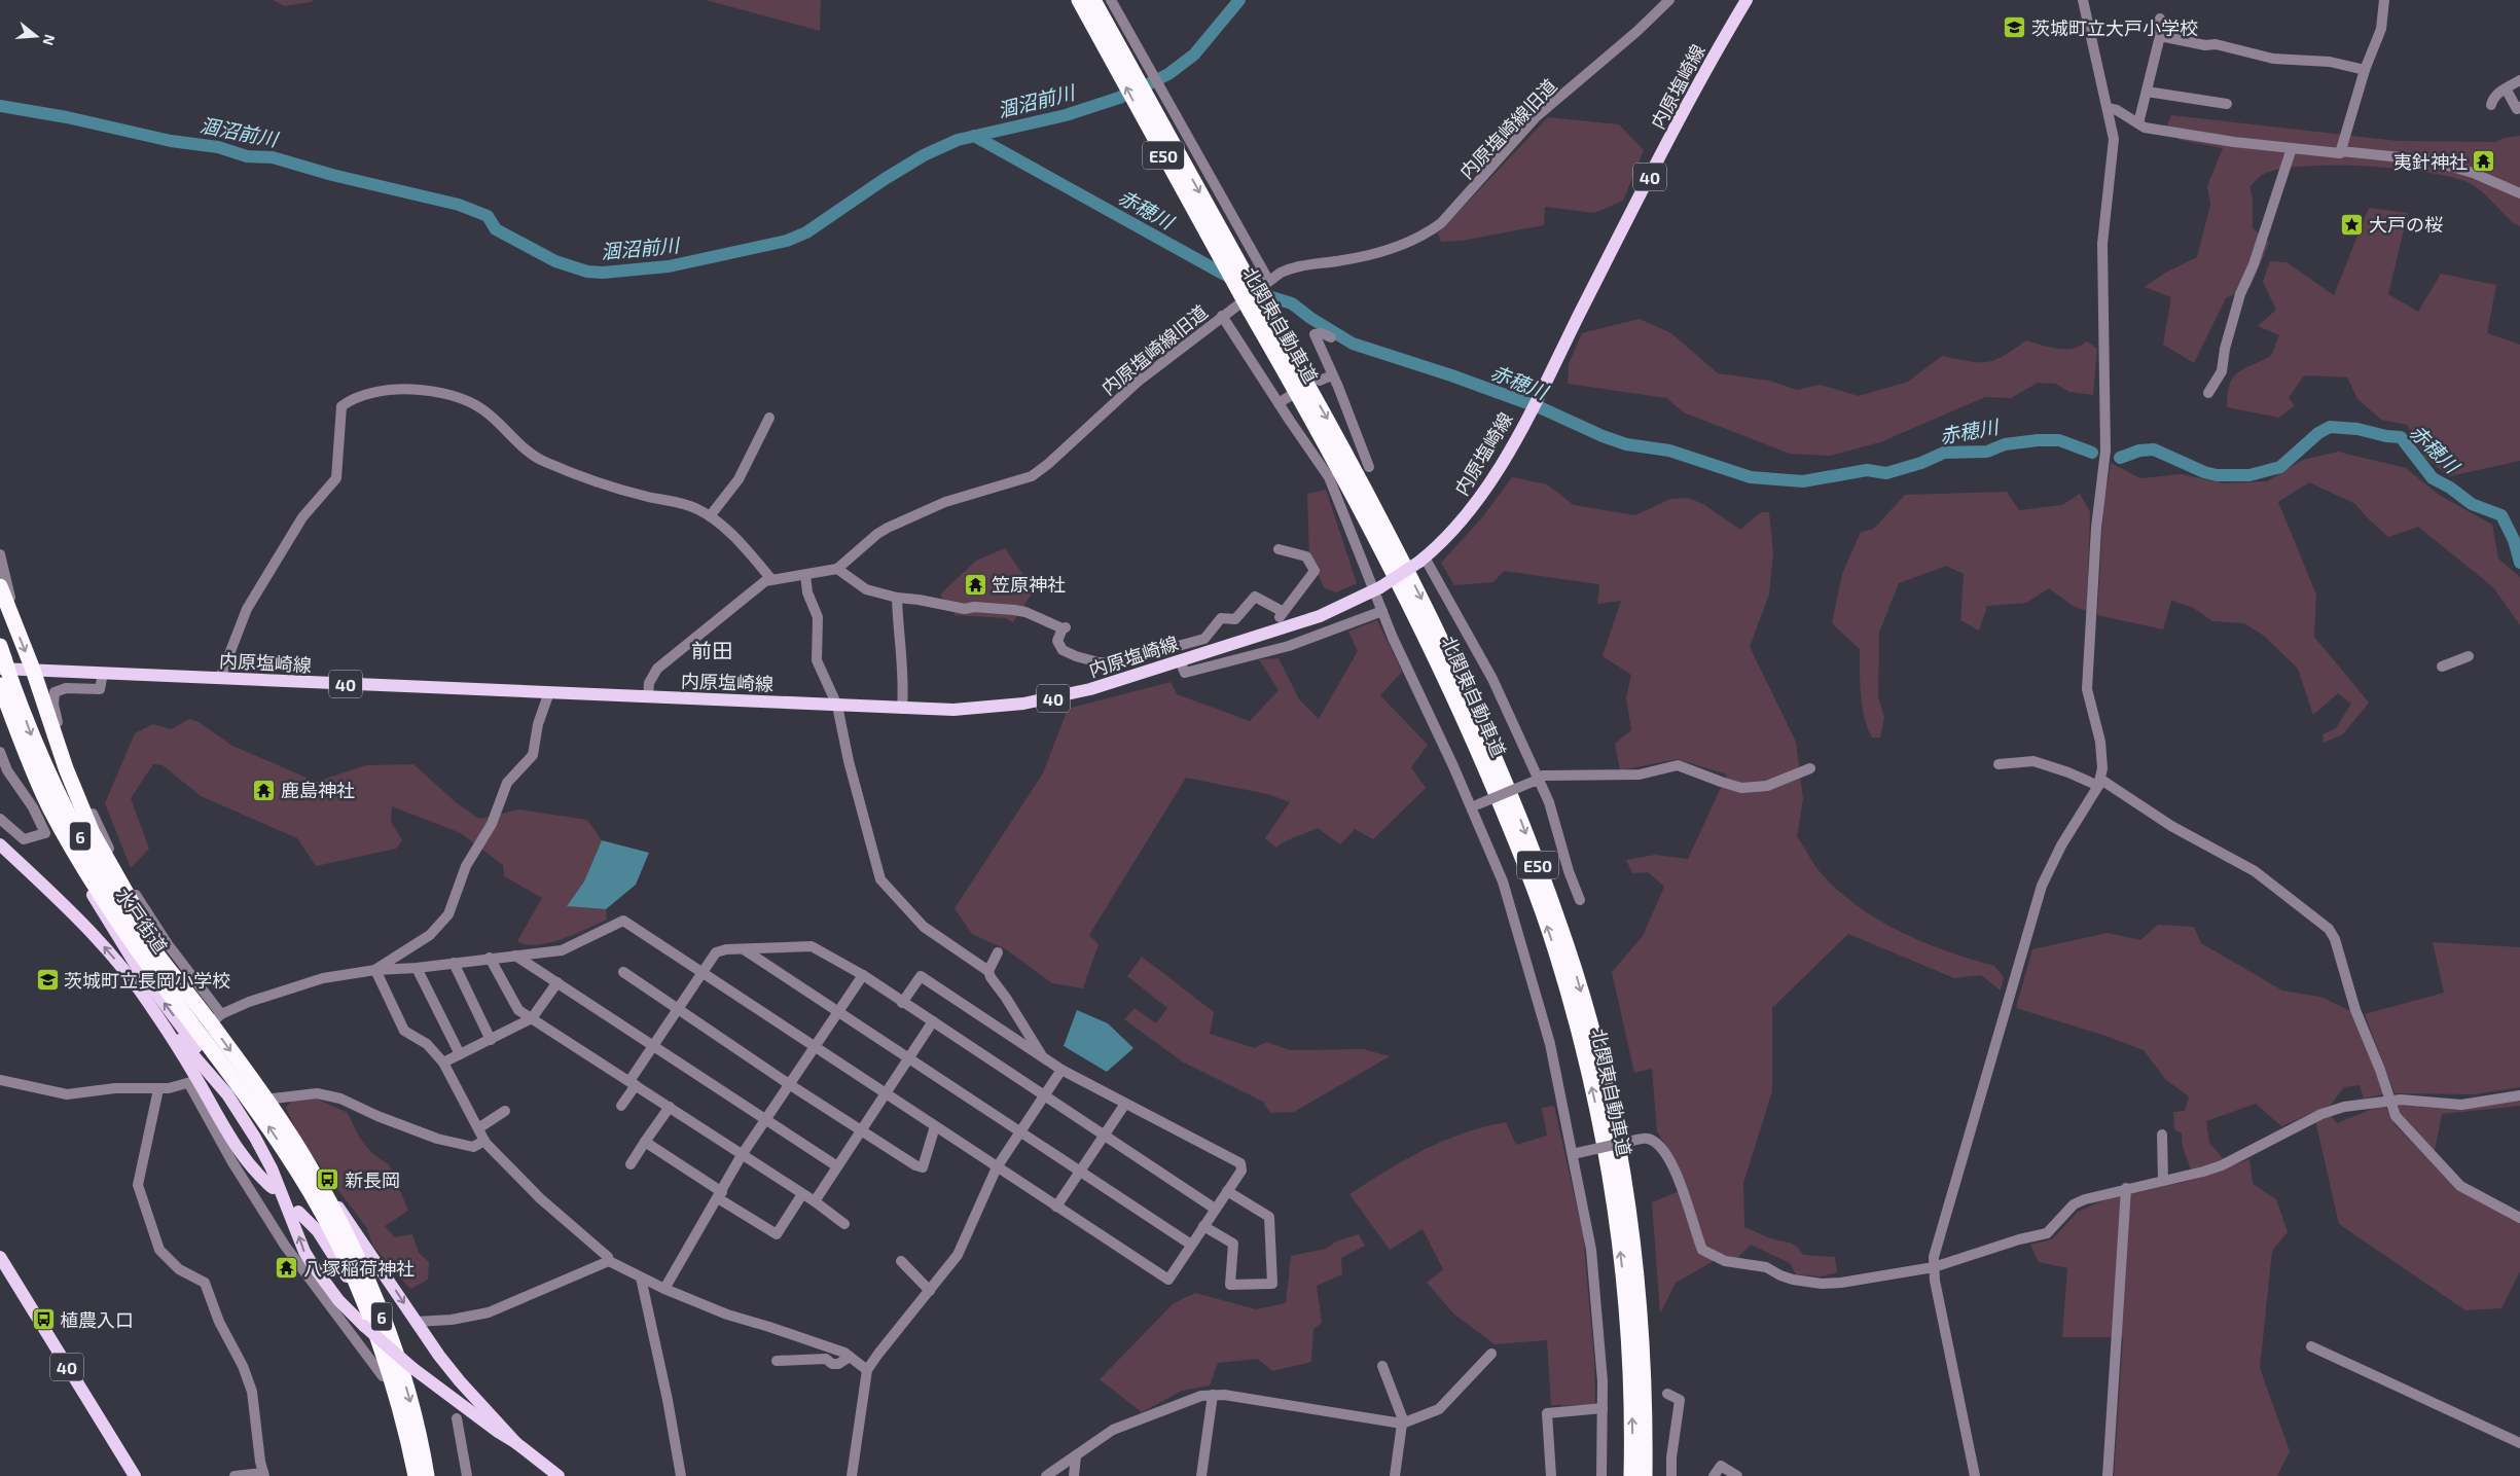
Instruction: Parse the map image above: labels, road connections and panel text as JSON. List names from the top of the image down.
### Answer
{
  "streets": {
    "highway": [
      "E50",
      "北関東自動車道",
      "6",
      "水戸街道"
    ],
    "main road": ["内原塩崎線", "40"],
    "street": ["内原塩崎線旧道"]
  },
  "crossings": [
    ["内原塩崎線", "40"],
    ["40", "6"],
    ["6", "水戸街道"]
  ],
  "districts": ["前田"],
  "water": ["涸沼前川", "赤穂川"],
  "places": {
    "school or university": ["茨城町立大戸小学校", "茨城町立長岡小学校"],
    "temple": [
      "夷針神社",
      "笠原神社",
      "鹿島神社",
      "八塚稲荷神社"
    ],
    "place": ["大戸の桜"],
    "bus stop": ["新長岡", "植農入口"]
  },
  "north": "right"
}
